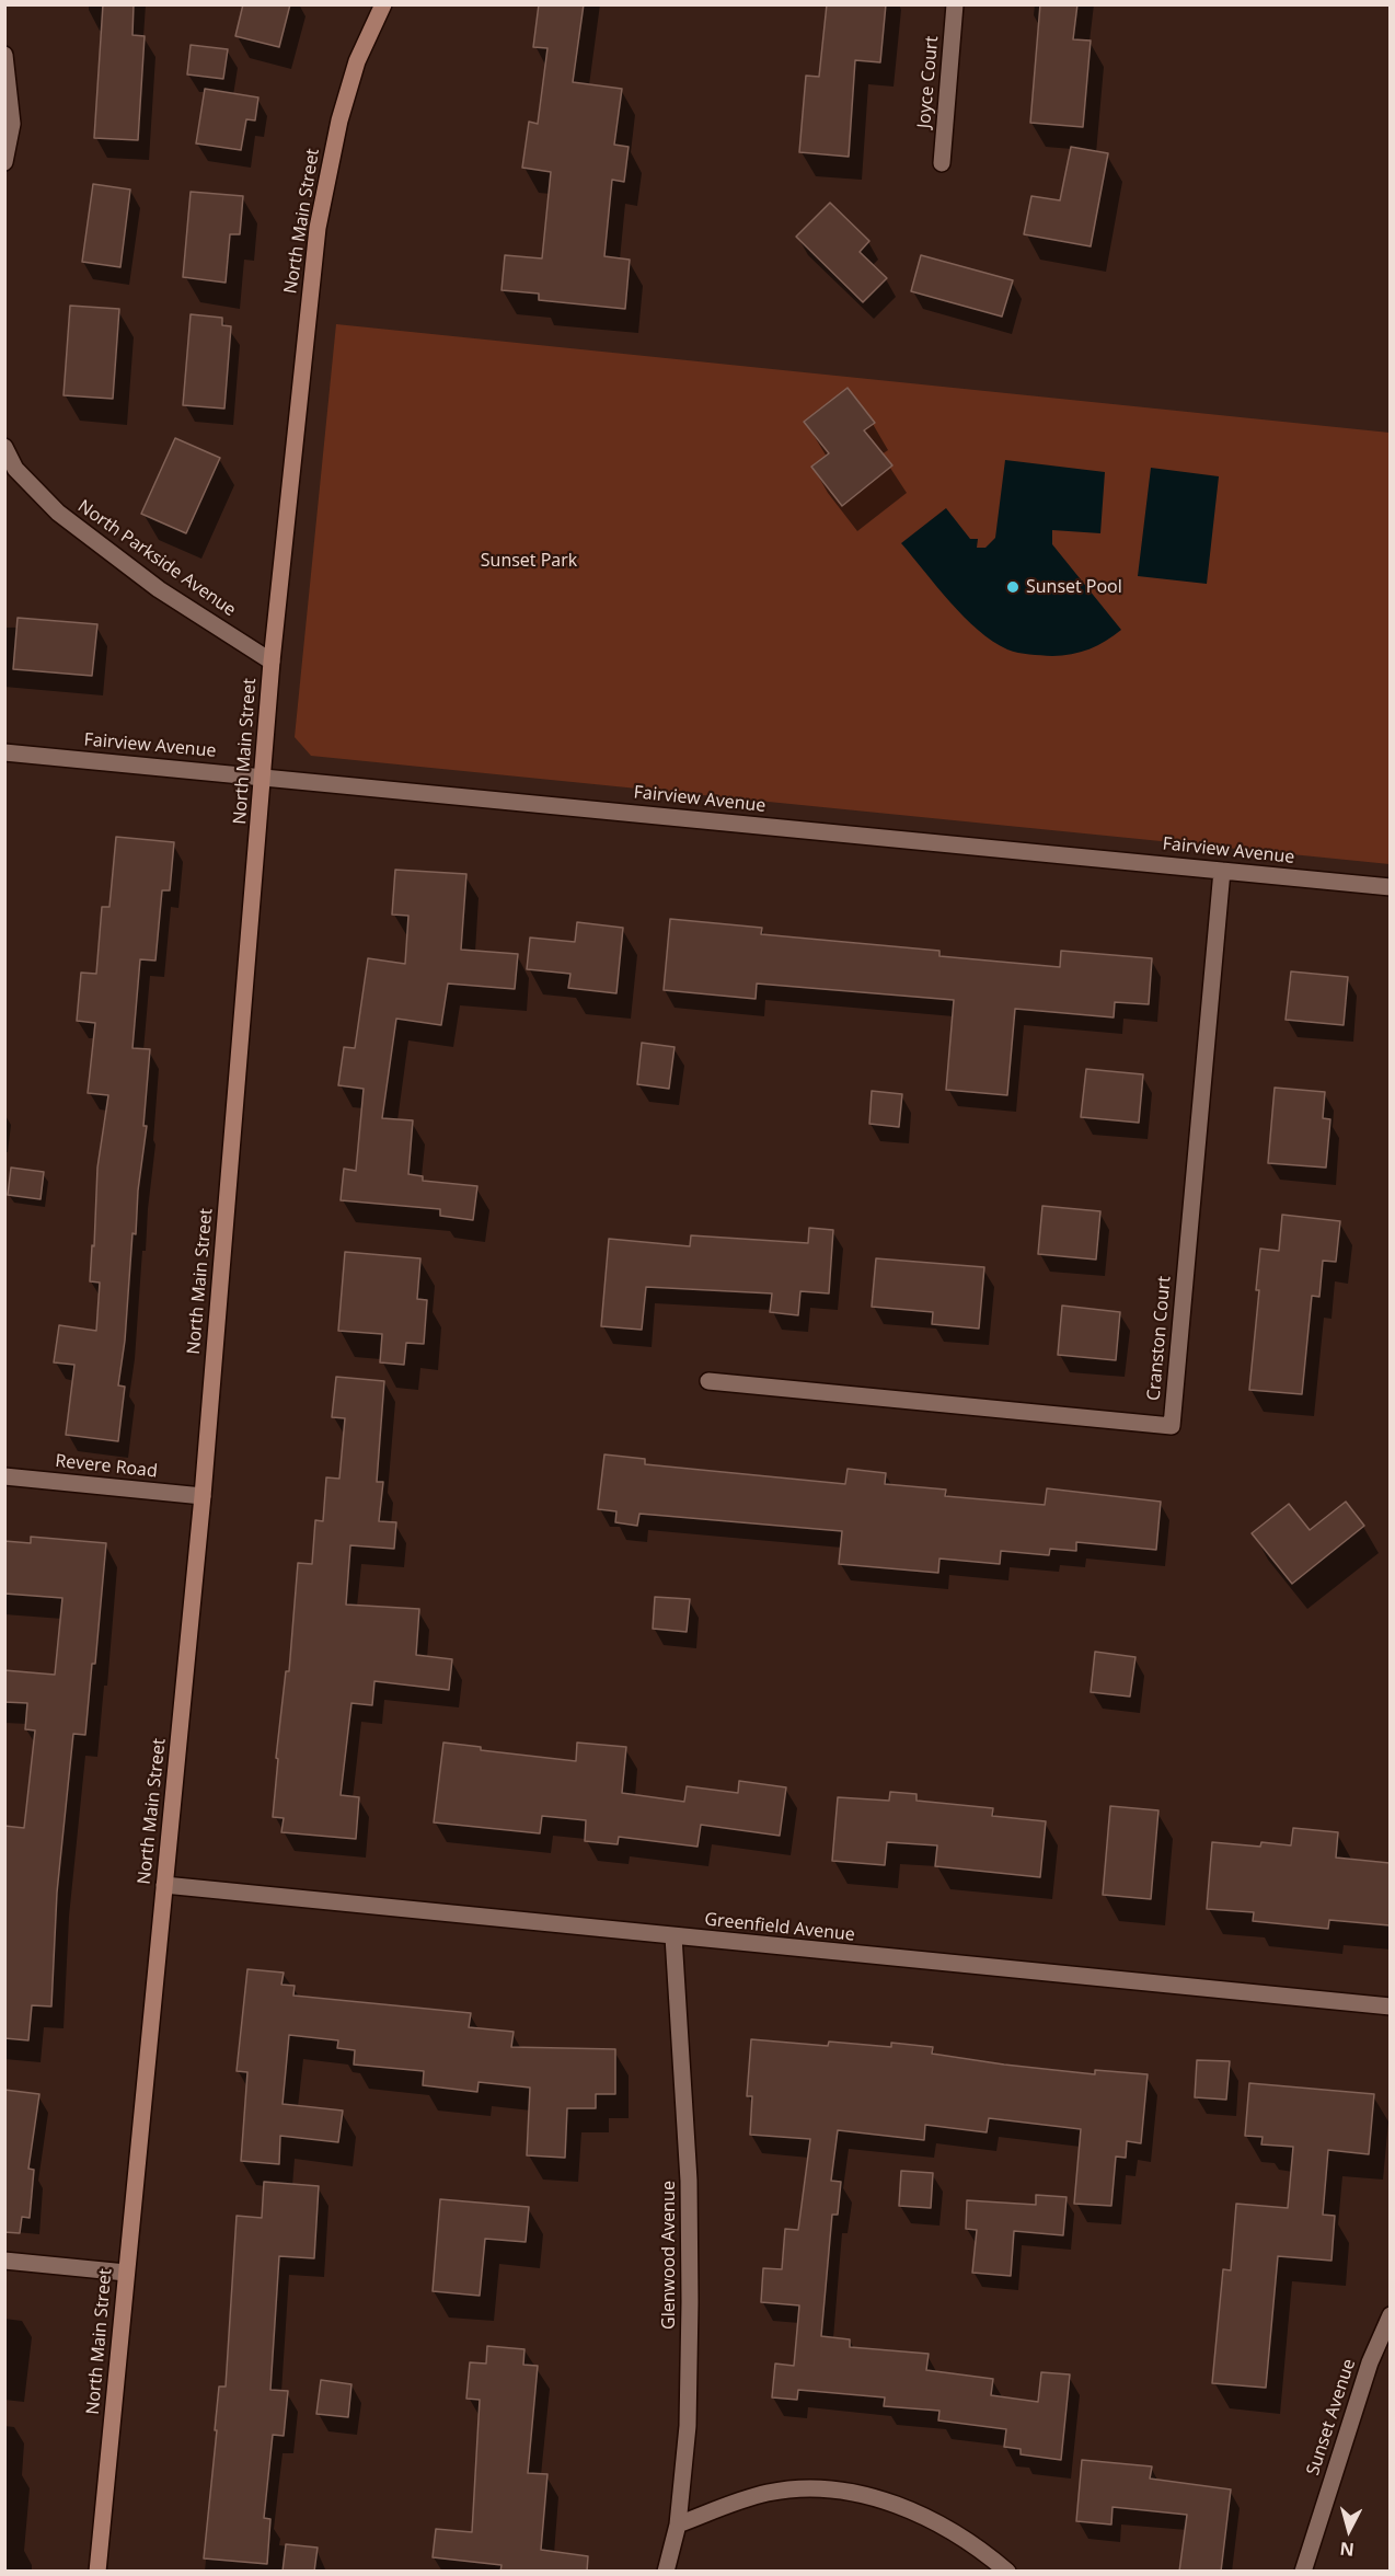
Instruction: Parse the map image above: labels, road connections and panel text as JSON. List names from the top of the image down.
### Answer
{
  "streets": {
    "street": [
      "Joyce Court",
      "North Main Street",
      "North Parkside Avenue",
      "Fairview Avenue",
      "Cranston Court",
      "Revere Road",
      "Greenfield Avenue",
      "Glenwood Avenue",
      "Sunset Avenue"
    ]
  },
  "crossings": [
    ["North Main Street", "North Parkside Avenue"],
    ["North Main Street", "Fairview Avenue"],
    ["North Main Street", "Revere Road"],
    ["North Main Street", "Greenfield Avenue"],
    ["Fairview Avenue", "Cranston Court"],
    ["Greenfield Avenue", "Glenwood Avenue"]
  ],
  "parks": ["Sunset Park"],
  "places": ["Sunset Pool"],
  "north": "bottom"
}
